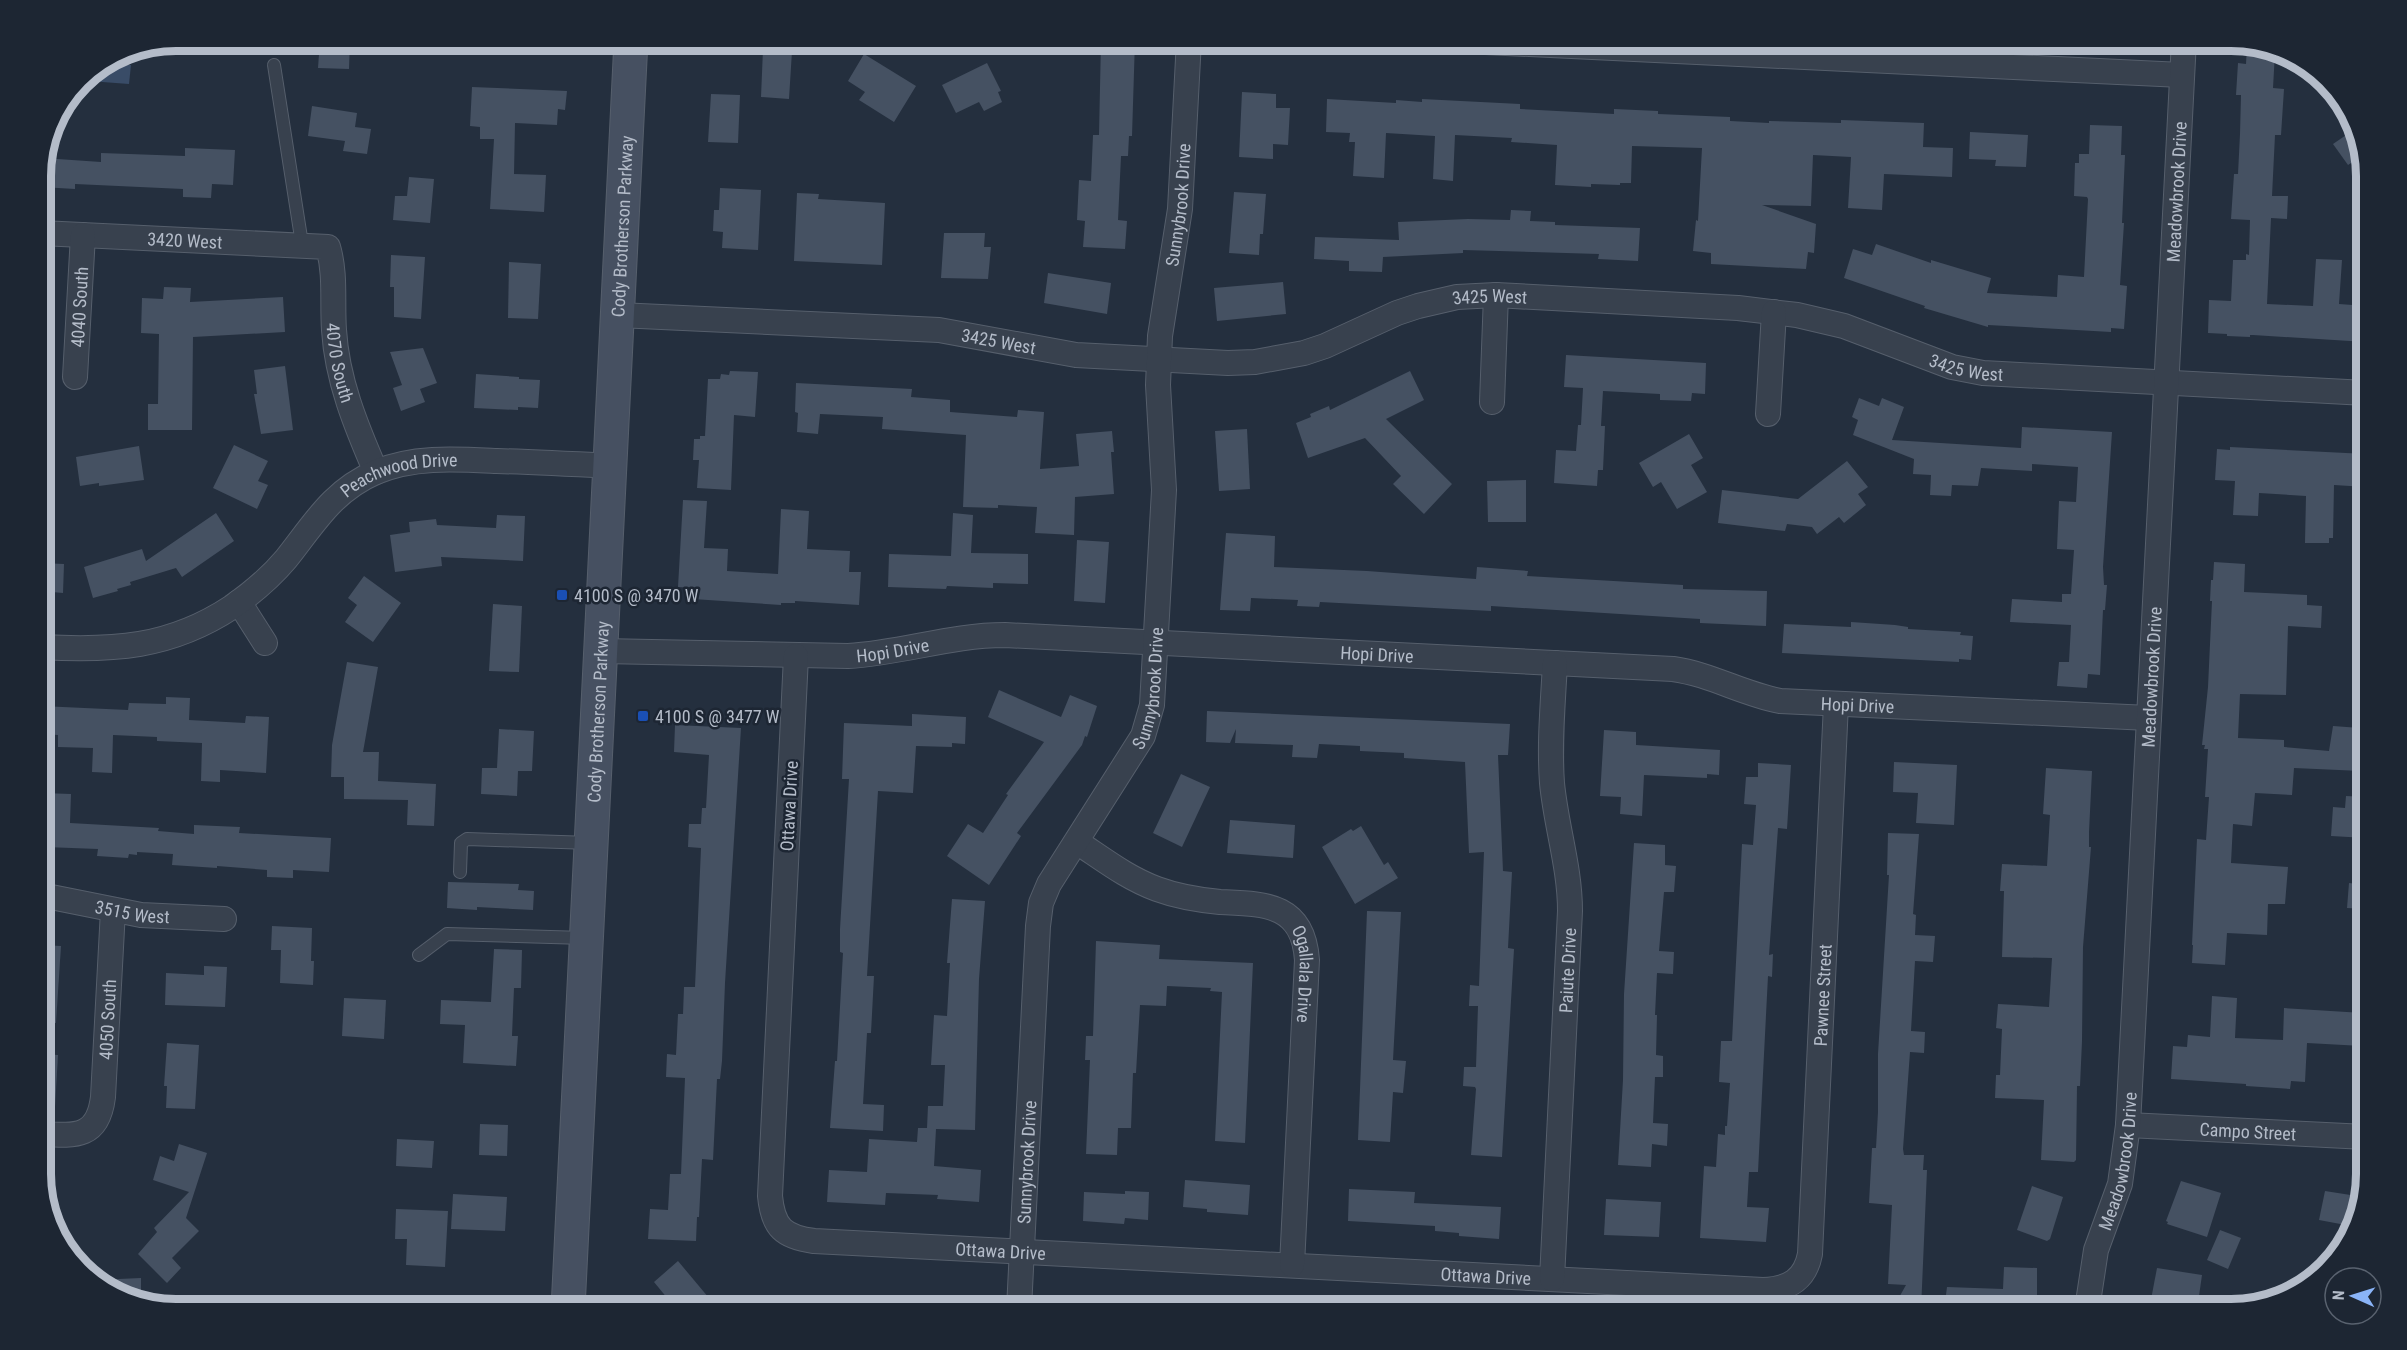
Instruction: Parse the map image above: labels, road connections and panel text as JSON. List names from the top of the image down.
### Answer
{
  "streets": {
    "main road": ["Cody Brotherson Parkway"],
    "street": [
      "Meadowbrook Drive",
      "Sunnybrook Drive",
      "3420 West",
      "3425 West",
      "4040 South",
      "4070 South",
      "Peachwood Drive",
      "Hopi Drive",
      "Ottawa Drive",
      "3515 West",
      "Paiute Drive",
      "Ogallala Drive",
      "Pawnee Street",
      "4050 South",
      "Campo Street"
    ]
  },
  "crossings": [
    ["Meadowbrook Drive", "3425 West"],
    ["Meadowbrook Drive", "Hopi Drive"],
    ["Meadowbrook Drive", "Campo Street"],
    ["Sunnybrook Drive", "3425 West"],
    ["Sunnybrook Drive", "Hopi Drive"],
    ["Sunnybrook Drive", "Ottawa Drive"],
    ["Sunnybrook Drive", "Ogallala Drive"],
    ["Cody Brotherson Parkway", "3425 West"],
    ["Cody Brotherson Parkway", "Peachwood Drive"],
    ["Cody Brotherson Parkway", "Hopi Drive"],
    ["3420 West", "4040 South"],
    ["3420 West", "4070 South"],
    ["4070 South", "Peachwood Drive"],
    ["Hopi Drive", "Ottawa Drive"],
    ["Hopi Drive", "Paiute Drive"],
    ["Hopi Drive", "Pawnee Street"],
    ["Ottawa Drive", "Paiute Drive"],
    ["Ottawa Drive", "Ogallala Drive"],
    ["Ottawa Drive", "Pawnee Street"],
    ["3515 West", "4050 South"]
  ],
  "places": {
    "transit": ["4100 S @ 3470 W", "4100 S @ 3477 W"]
  },
  "north": "left"
}
